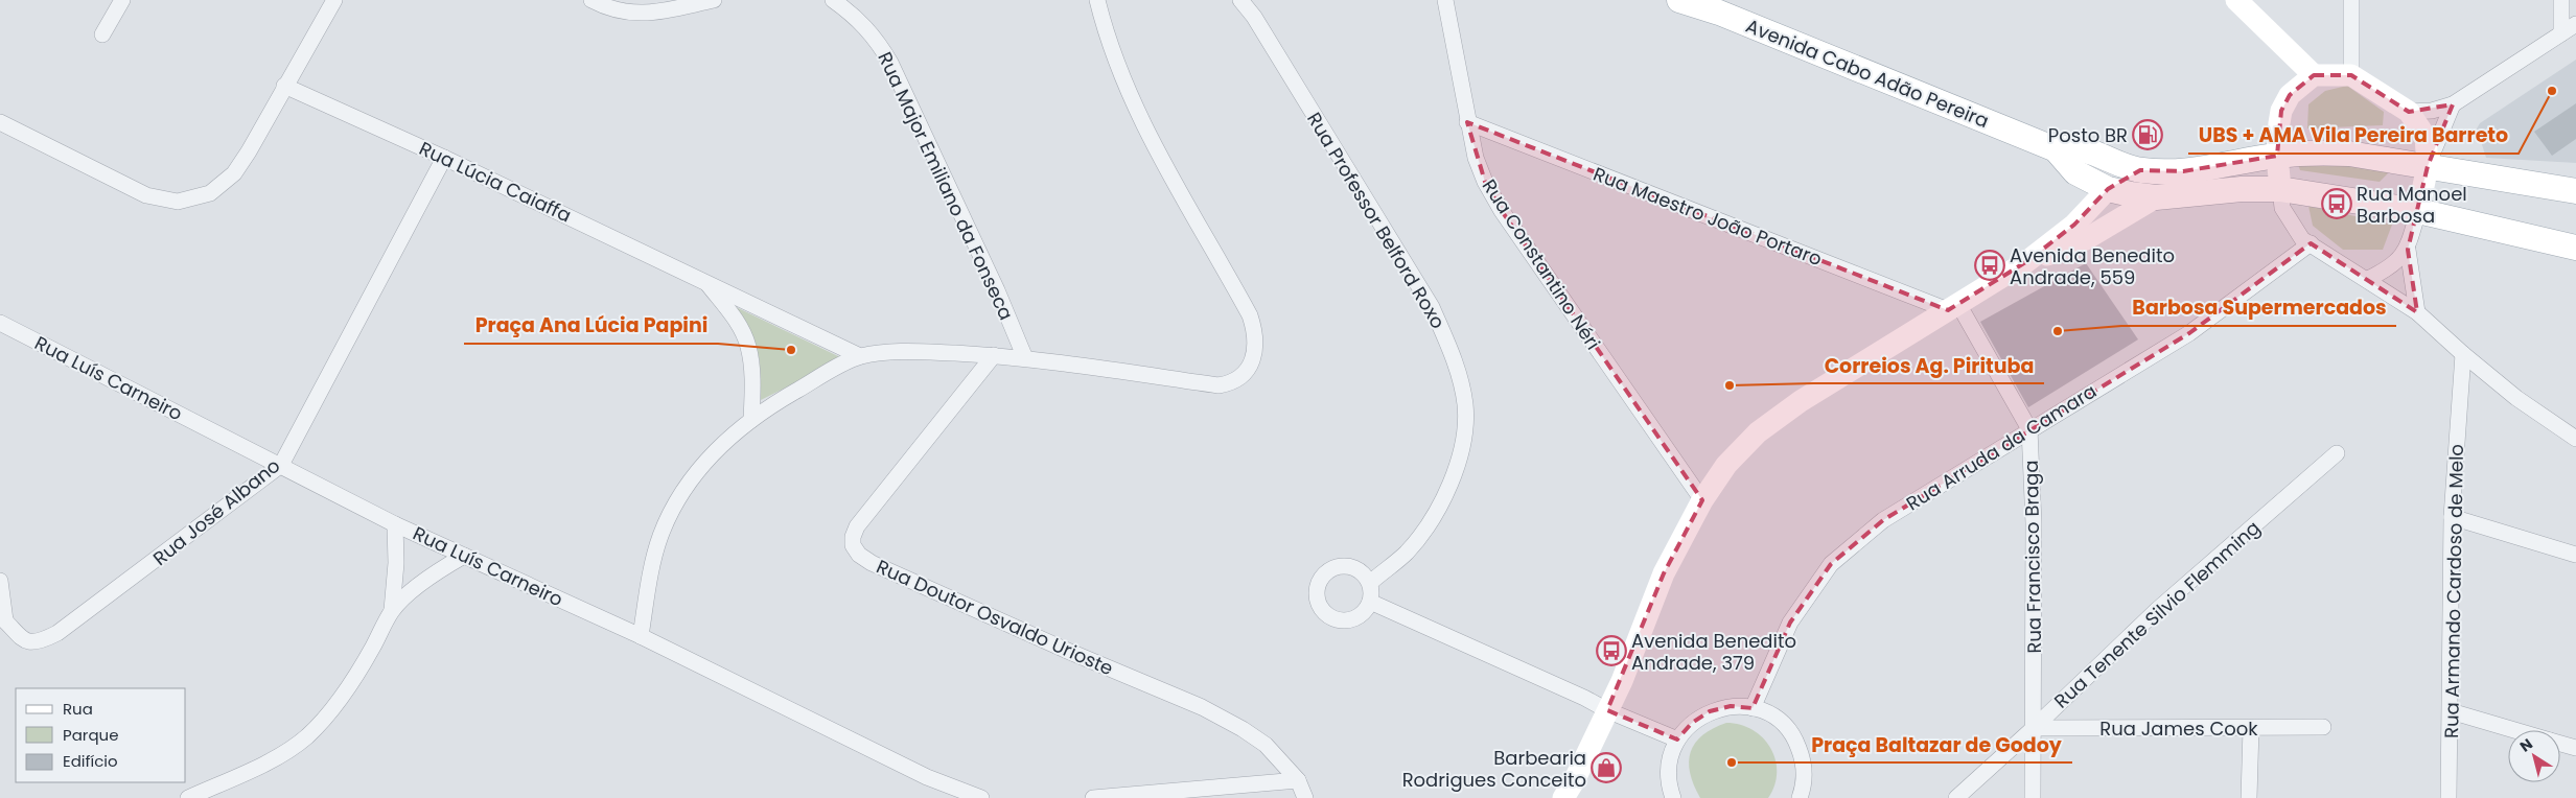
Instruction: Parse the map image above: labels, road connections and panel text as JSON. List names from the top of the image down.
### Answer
{
  "streets": {
    "main road": ["Avenida Cabo Adão Pereira"],
    "street": [
      "Rua Lúcia Caiaffa",
      "Rua Major Emiliano da Fonseca",
      "Rua Maestro João Portaro",
      "Rua Professor Belford Roxo",
      "Rua Constantino Néri",
      "Rua Luís Carneiro",
      "Rua Arruda da Camara",
      "Rua José Albano",
      "Rua Francisco Braga",
      "Rua Armando Cardoso de Melo",
      "Rua Tenente Silvio Flemming",
      "Rua Doutor Osvaldo Urioste",
      "Rua James Cook"
    ]
  },
  "crossings": [
    ["Rua Lúcia Caiaffa", "Rua José Albano"],
    ["Rua Maestro João Portaro", "Rua Constantino Néri"],
    ["Rua Maestro João Portaro", "Rua Francisco Braga"],
    ["Rua Luís Carneiro", "Rua José Albano"],
    ["Rua Arruda da Camara", "Rua Francisco Braga"],
    ["Rua Francisco Braga", "Rua Tenente Silvio Flemming"],
    ["Rua Francisco Braga", "Rua James Cook"],
    ["Rua Tenente Silvio Flemming", "Rua James Cook"]
  ],
  "places": {
    "other": [
      "UBS + AMA Vila Pereira Barreto",
      "Barbosa Supermercados",
      "Praça Ana Lúcia Papini",
      "Correios Ag. Pirituba",
      "Praça Baltazar de Godoy"
    ],
    "fuel station": ["Posto BR"],
    "bus stop": ["Rua Manoel Barbosa", "Avenida Benedito Andrade, 559", "Avenida Benedito Andrade, 379"],
    "shop": ["Barbearia Rodrigues Conceito"]
  },
  "legend": ["Rua", "Parque", "Edifício"],
  "north": "top left"
}
